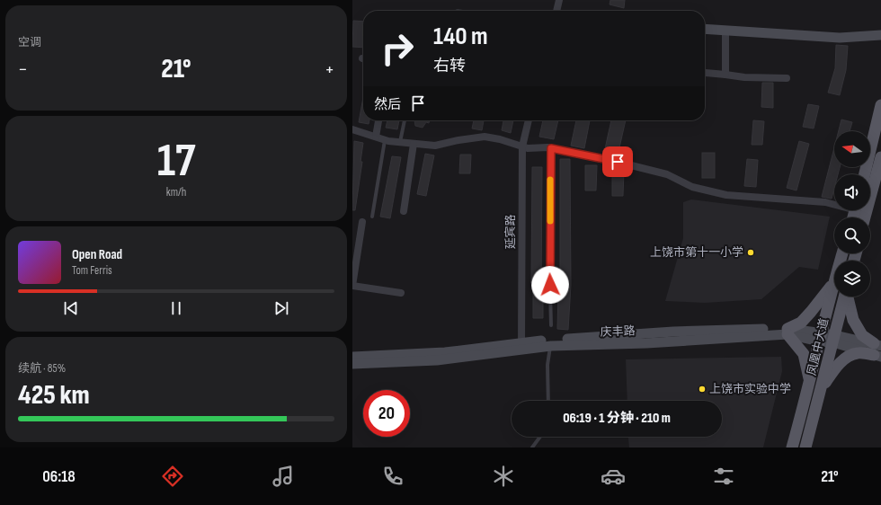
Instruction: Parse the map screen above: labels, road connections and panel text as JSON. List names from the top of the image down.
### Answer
{
  "streets": {
    "main road": ["庆丰路", "凤凰中大道"],
    "street": ["延宾路"]
  },
  "crossings": [
    ["延宾路", "庆丰路"]
  ],
  "places": ["上饶市第十一小学", "上饶市实验中学"],
  "north": "left",
  "page": {
    "tile": [
      "空调",
      ["17", "km/h"],
      ["续航 · 85%", "425 km"]
    ],
    "turn": ["140 m", "右转"],
    "heat": ["−", "21°", "+"],
    "then": "然后",
    "song": ["Open Road", "Tom Ferris"],
    "limit": "20",
    "trip": "06:19 · 1 分钟 · 210 m",
    "tabs": ["06:18", "21°"]
  }
}
